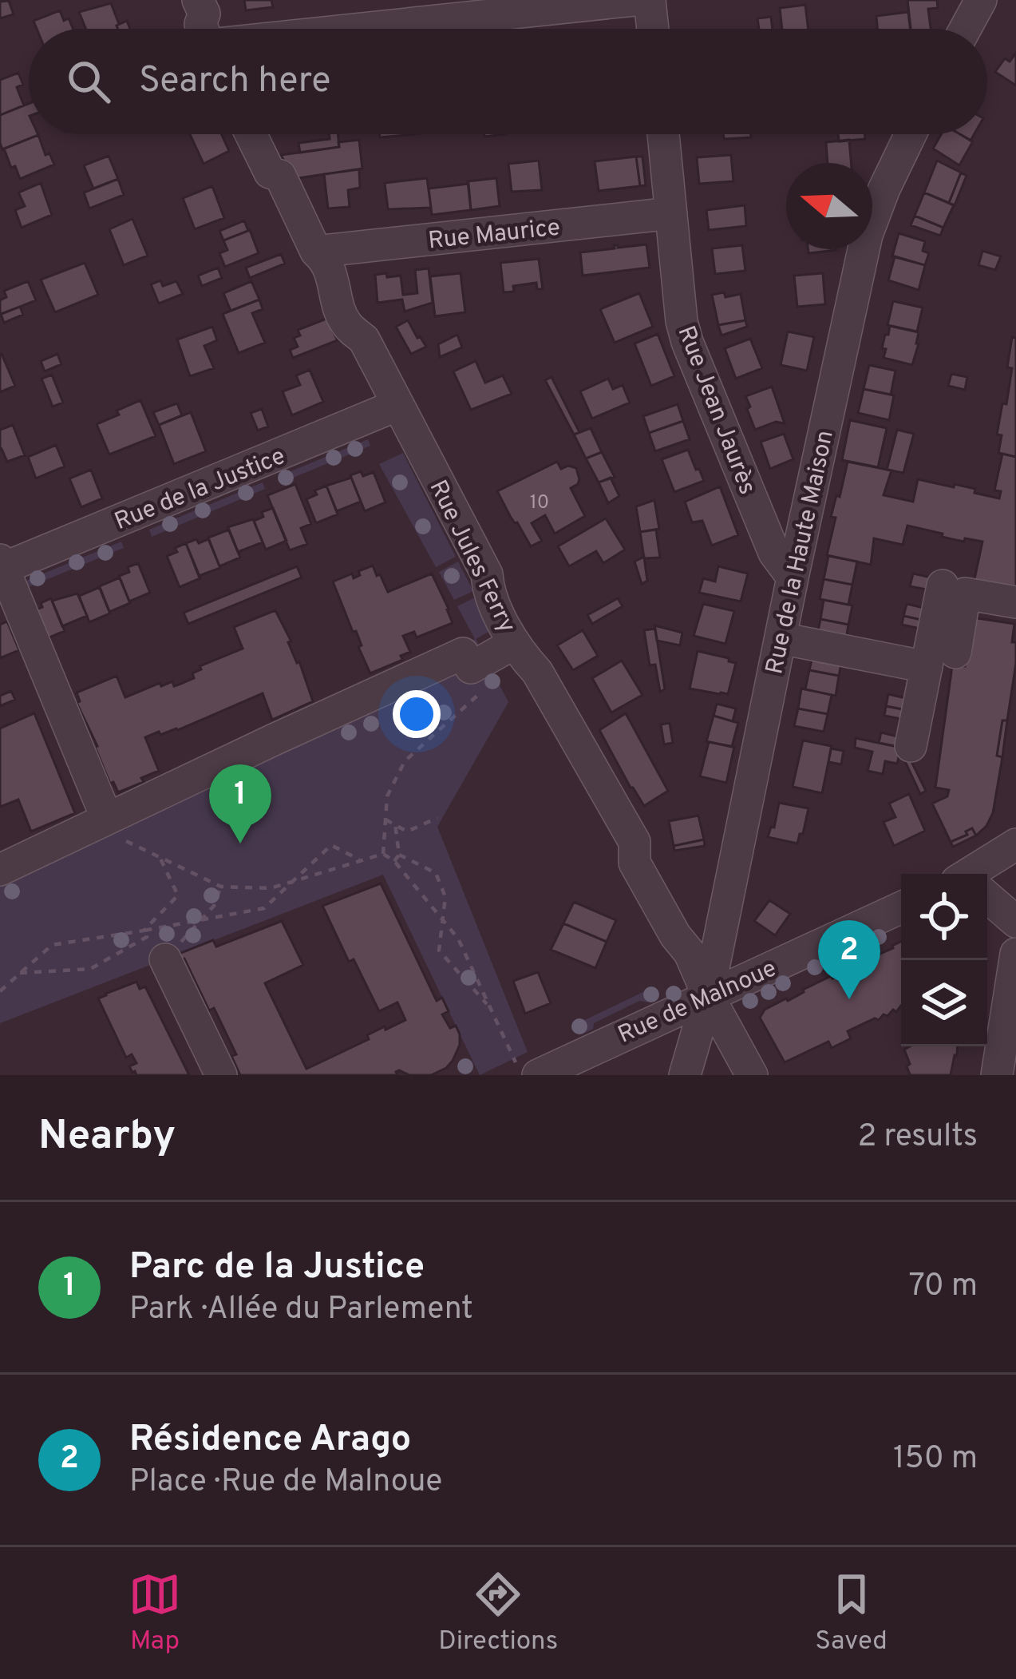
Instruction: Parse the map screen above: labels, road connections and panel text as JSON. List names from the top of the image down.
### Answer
{
  "streets": {
    "street": [
      "Rue Maurice",
      "Rue Jean Jaurès",
      "Rue de la Justice",
      "Rue de la Haute Maison",
      "Rue Jules Ferry",
      "Rue de Malnoue"
    ]
  },
  "crossings": [
    ["Rue Maurice", "Rue Jean Jaurès"],
    ["Rue Maurice", "Rue Jules Ferry"],
    ["Rue Jean Jaurès", "Rue de la Haute Maison"],
    ["Rue de la Justice", "Rue Jules Ferry"],
    ["Rue de la Haute Maison", "Rue Jules Ferry"],
    ["Rue de la Haute Maison", "Rue de Malnoue"],
    ["Rue Jules Ferry", "Rue de Malnoue"]
  ],
  "house_numbers": ["10"],
  "north": "left",
  "page": {
    "search": "Search here",
    "pins": ["1", "2"],
    "heading": ["Nearby", "2 results"],
    "list": [
      {
        "mark": "1",
        "name": "Parc de la Justice",
        "note": "Park · Allée du Parlement",
        "value": "70 m"
      },
      {
        "mark": "2",
        "name": "Résidence Arago",
        "note": "Place · Rue de Malnoue",
        "value": "150 m"
      }
    ],
    "nav": ["Map", "Directions", "Saved"]
  }
}
